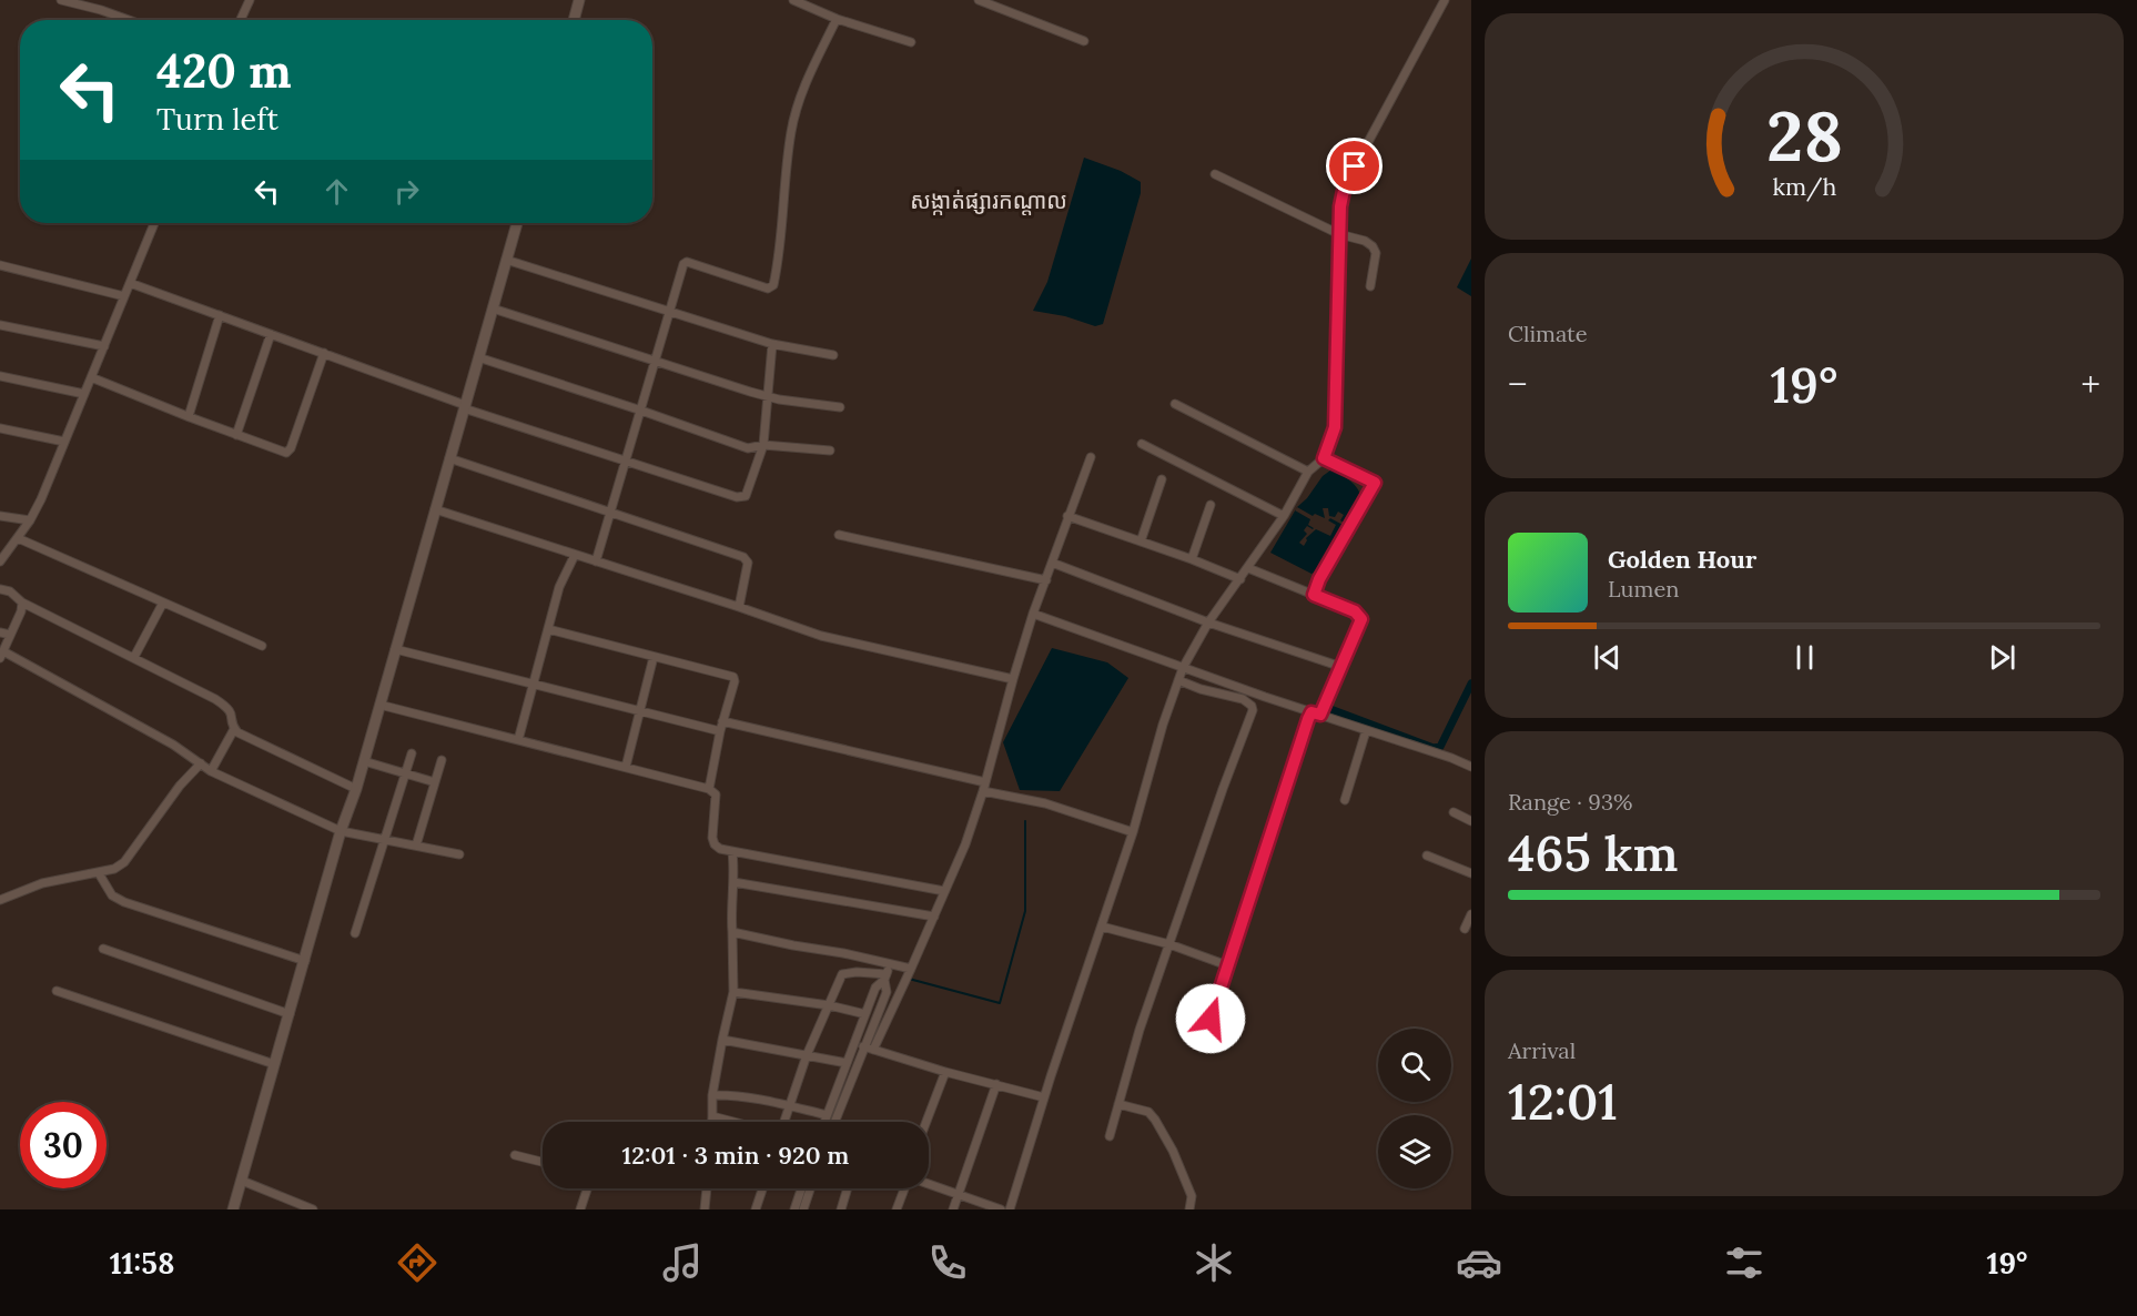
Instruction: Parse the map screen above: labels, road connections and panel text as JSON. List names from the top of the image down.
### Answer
{
  "districts": ["សង្កាត់ផ្សារកណ្ដាល"],
  "page": {
    "turn": ["420 m", "Turn left"],
    "tile": [
      "Climate",
      ["Range · 93%", "465 km"],
      ["Arrival", "12:01"]
    ],
    "heat": ["−", "19°", "+"],
    "song": ["Golden Hour", "Lumen"],
    "limit": "30",
    "trip": "12:01 · 3 min · 920 m",
    "tabs": ["11:58", "19°"],
    "gauge": ["28", "km/h"]
  }
}
